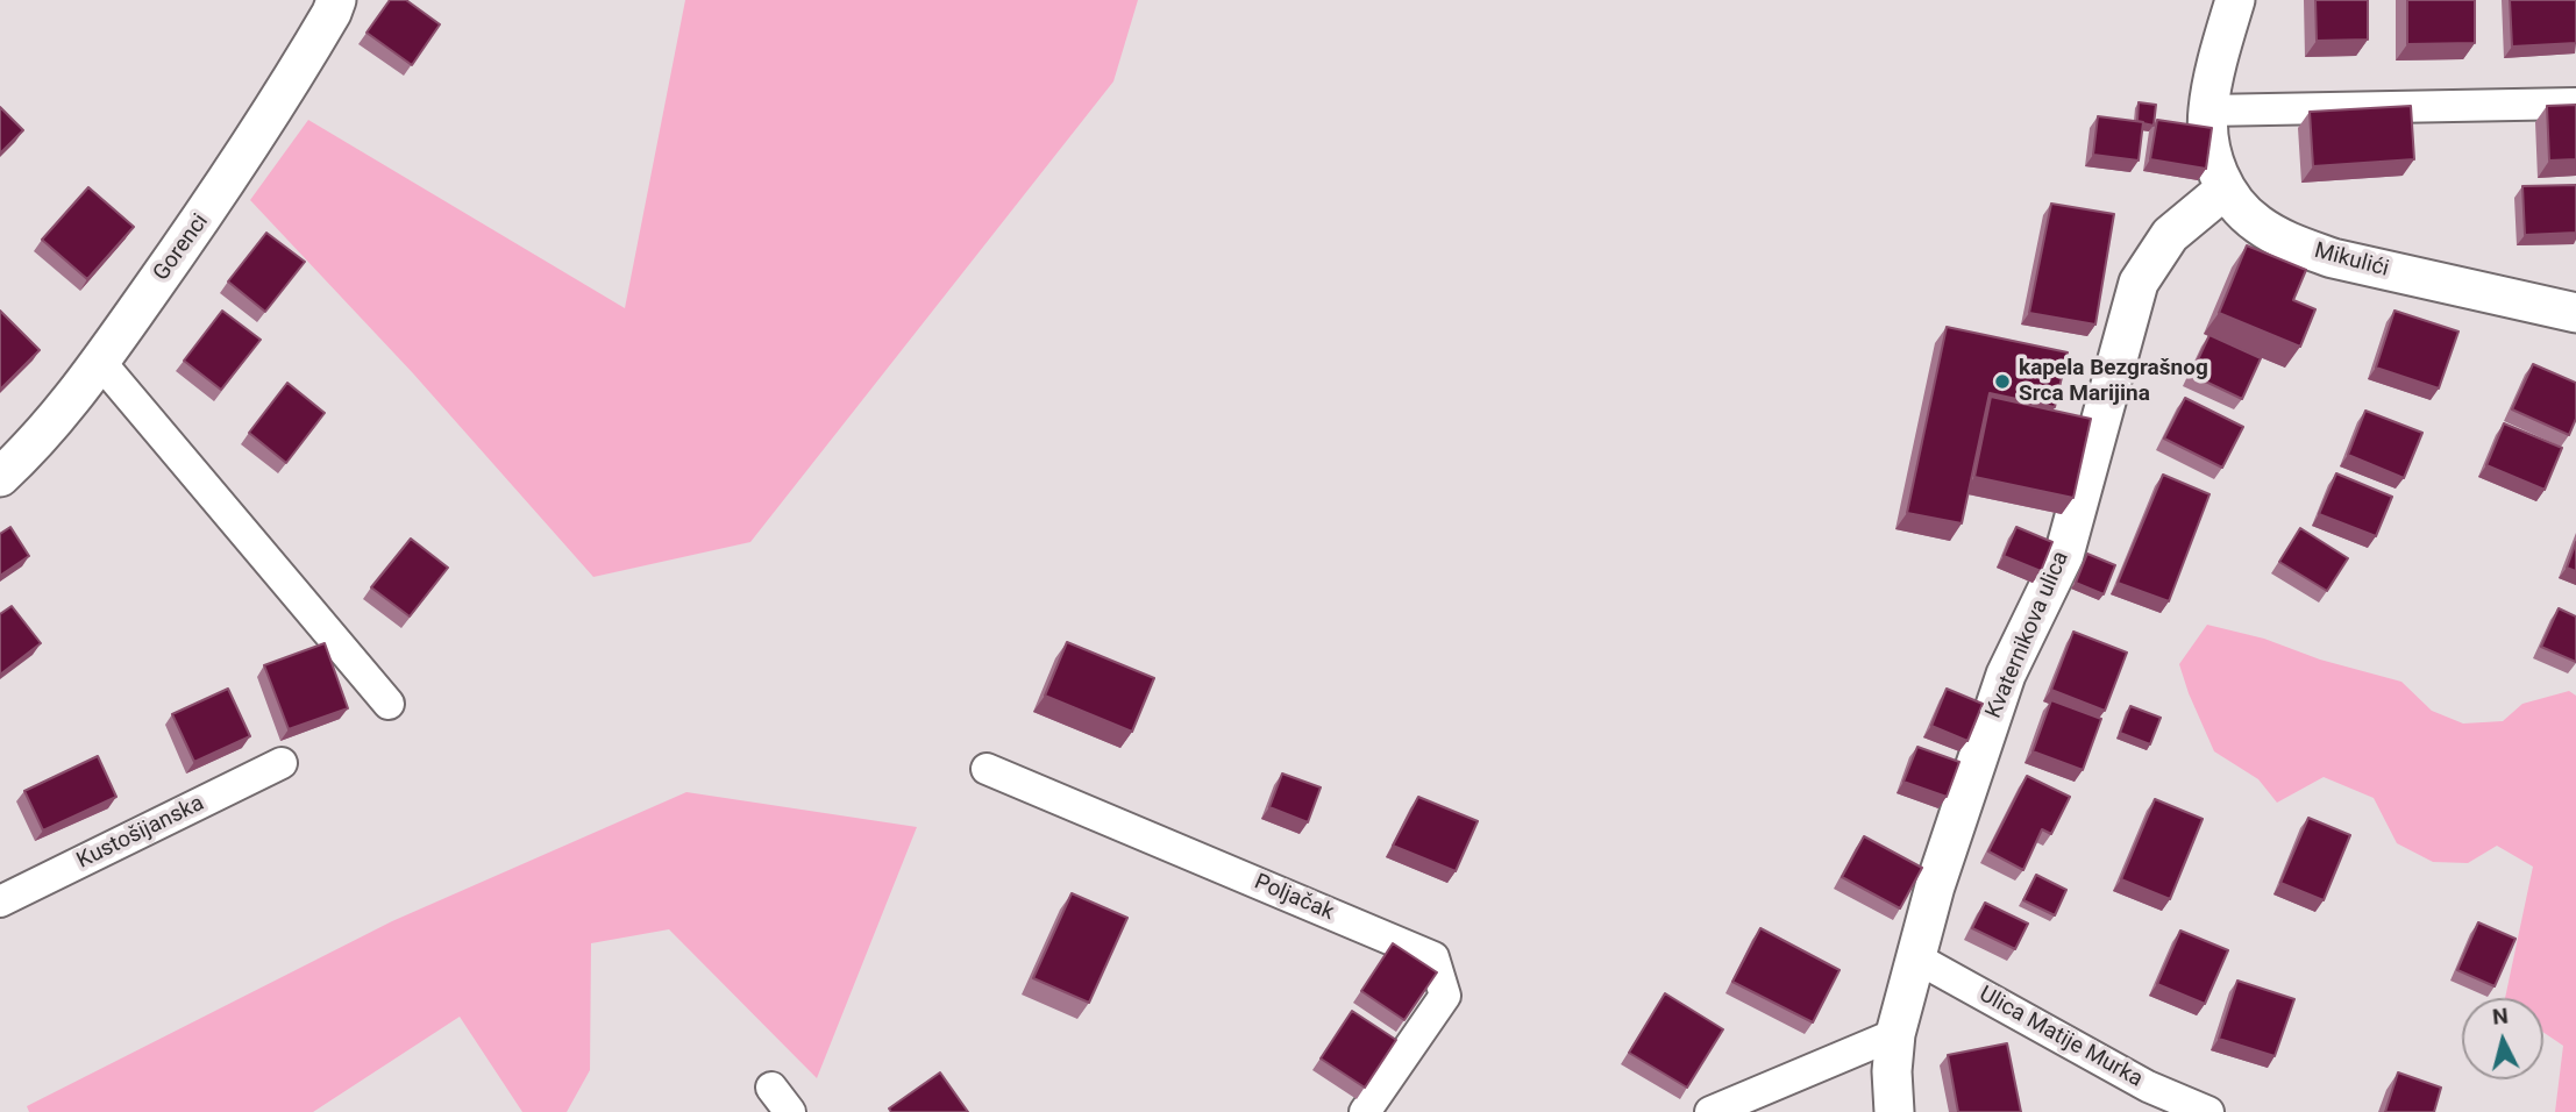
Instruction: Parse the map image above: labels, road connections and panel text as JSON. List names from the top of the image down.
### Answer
{
  "streets": {
    "street": [
      "Gorenci",
      "Mikulići",
      "Kvaternikova ulica",
      "Kustošijanska",
      "Poljačak",
      "Ulica Matije Murka"
    ]
  },
  "crossings": [
    ["Mikulići", "Kvaternikova ulica"],
    ["Kvaternikova ulica", "Ulica Matije Murka"]
  ],
  "places": ["kapela Bezgrašnog Srca Marijina"],
  "north": "top"
}
